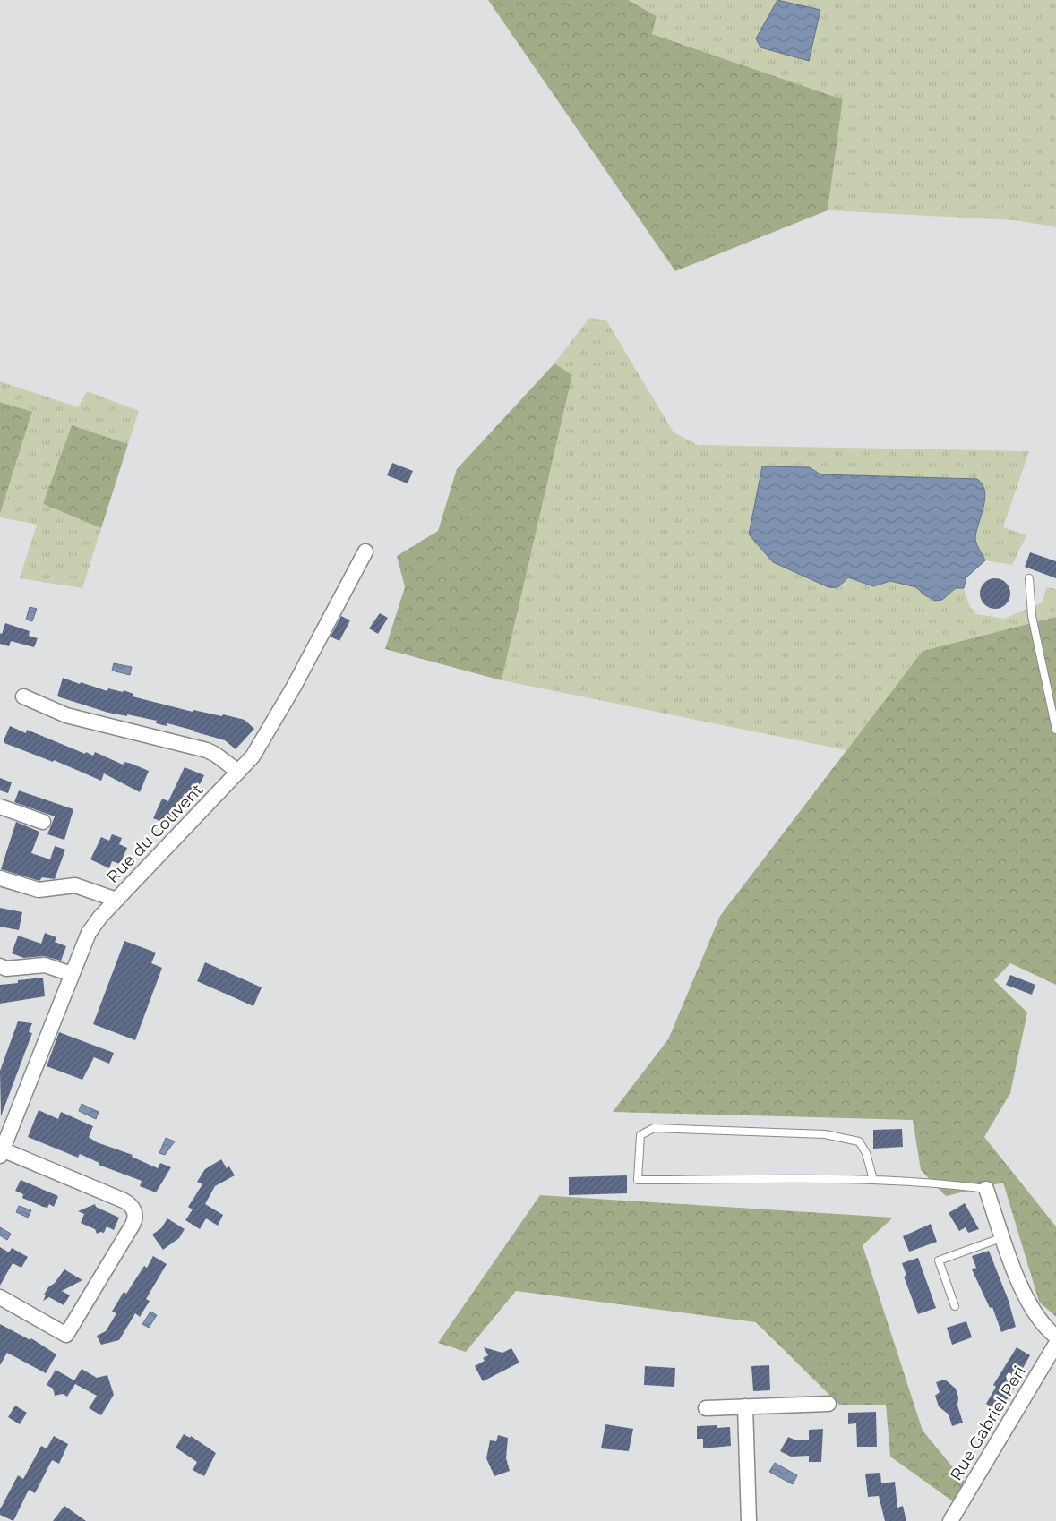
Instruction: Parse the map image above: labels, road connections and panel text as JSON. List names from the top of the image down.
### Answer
{
  "streets": {
    "street": ["Rue du Couvent", "Rue Gabriel Péri"]
  }
}
